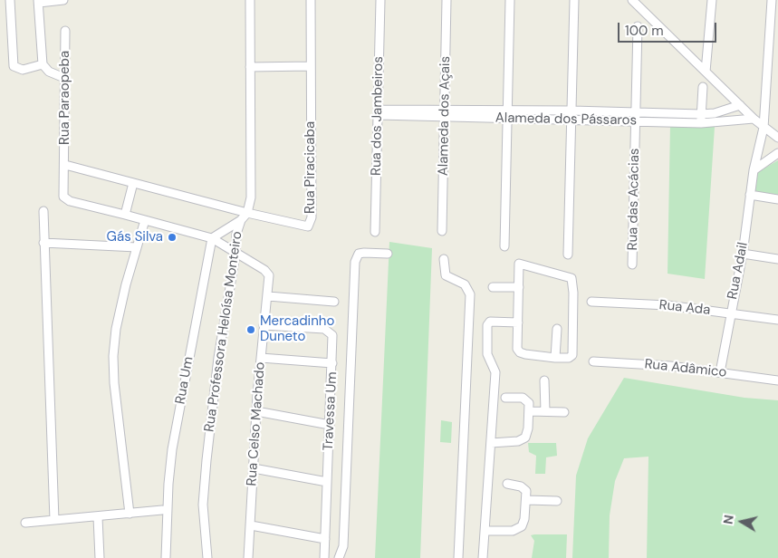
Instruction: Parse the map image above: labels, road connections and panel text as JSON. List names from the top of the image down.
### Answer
{
  "streets": {
    "street": [
      "Rua Paraopeba",
      "Rua dos Jambeiros",
      "Alameda dos Açais",
      "Alameda dos Pássaros",
      "Rua Piracicaba",
      "Rua das Acácias",
      "Rua Adail",
      "Rua Ada",
      "Rua Professora Heloísa Monteiro",
      "Rua Adâmico",
      "Rua Um",
      "Travessa Um",
      "Rua Celso Machado"
    ]
  },
  "crossings": [
    ["Rua Paraopeba", "Rua Piracicaba"],
    ["Rua dos Jambeiros", "Alameda dos Pássaros"],
    ["Alameda dos Açais", "Alameda dos Pássaros"],
    ["Alameda dos Pássaros", "Rua das Acácias"],
    ["Rua Piracicaba", "Rua Professora Heloísa Monteiro"],
    ["Rua Adail", "Rua Ada"],
    ["Rua Adail", "Rua Adâmico"],
    ["Rua Professora Heloísa Monteiro", "Rua Celso Machado"],
    ["Travessa Um", "Rua Celso Machado"]
  ],
  "places": ["Gás Silva", "Mercadinho Duneto"],
  "scale_bar": "100 m",
  "north": "left"
}
